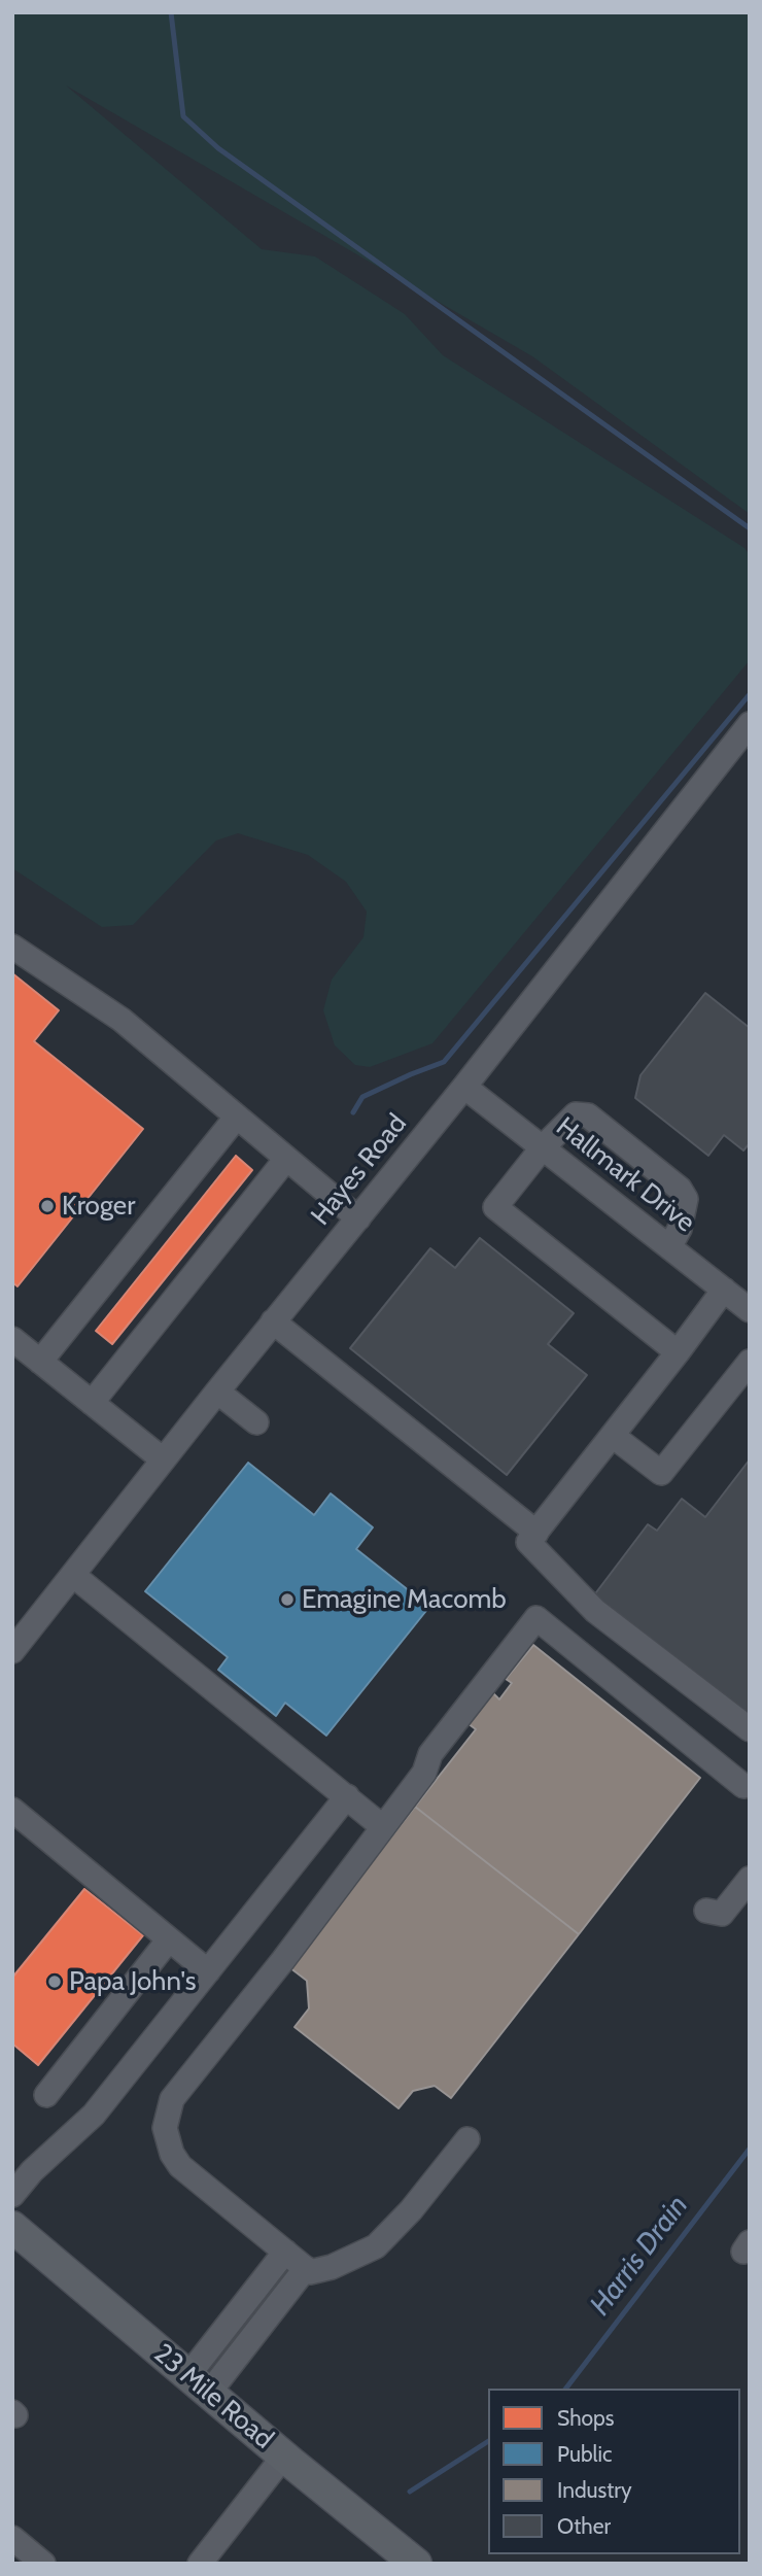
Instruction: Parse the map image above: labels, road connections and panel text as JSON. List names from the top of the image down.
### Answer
{
  "streets": {
    "main road": ["23 Mile Road"],
    "street": ["Hayes Road", "Hallmark Drive"]
  },
  "crossings": [
    ["Hayes Road", "Hallmark Drive"]
  ],
  "water": ["Harris Drain"],
  "places": ["Kroger", "Emagine Macomb", "Papa John's"],
  "legend": [
    "Shops",
    "Public",
    "Industry",
    "Other"
  ]
}
